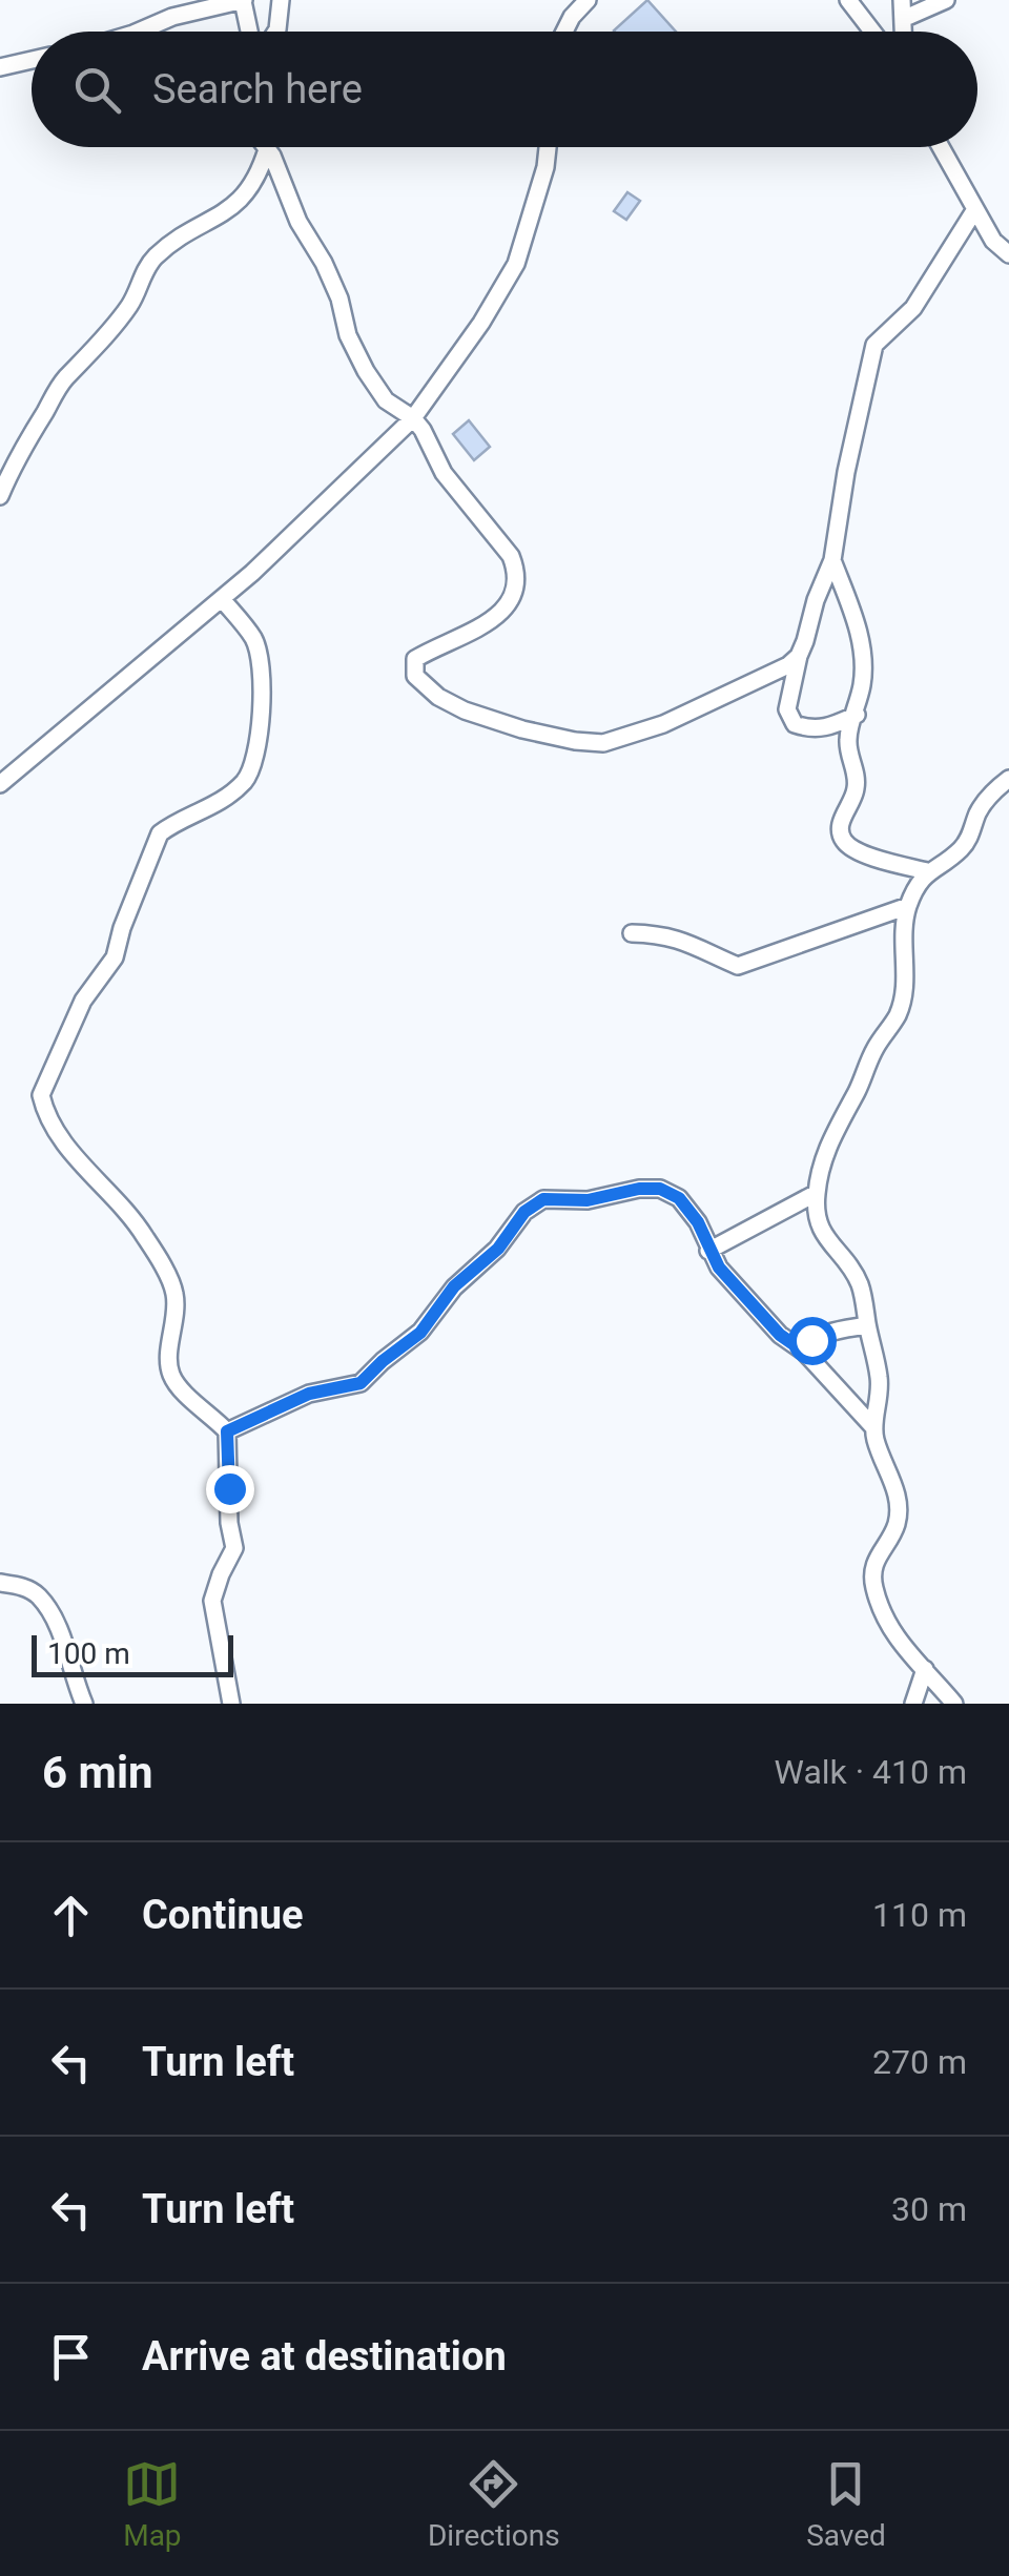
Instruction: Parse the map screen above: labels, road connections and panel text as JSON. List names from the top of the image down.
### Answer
{
  "scale_bar": "100 m",
  "page": {
    "search": "Search here",
    "scale": "100 m",
    "heading": ["6 min", "Walk · 410 m"],
    "list": [
      ["Continue", "110 m"],
      ["Turn left", "270 m"],
      ["Turn left", "30 m"],
      "Arrive at destination"
    ],
    "nav": ["Map", "Directions", "Saved"]
  }
}
